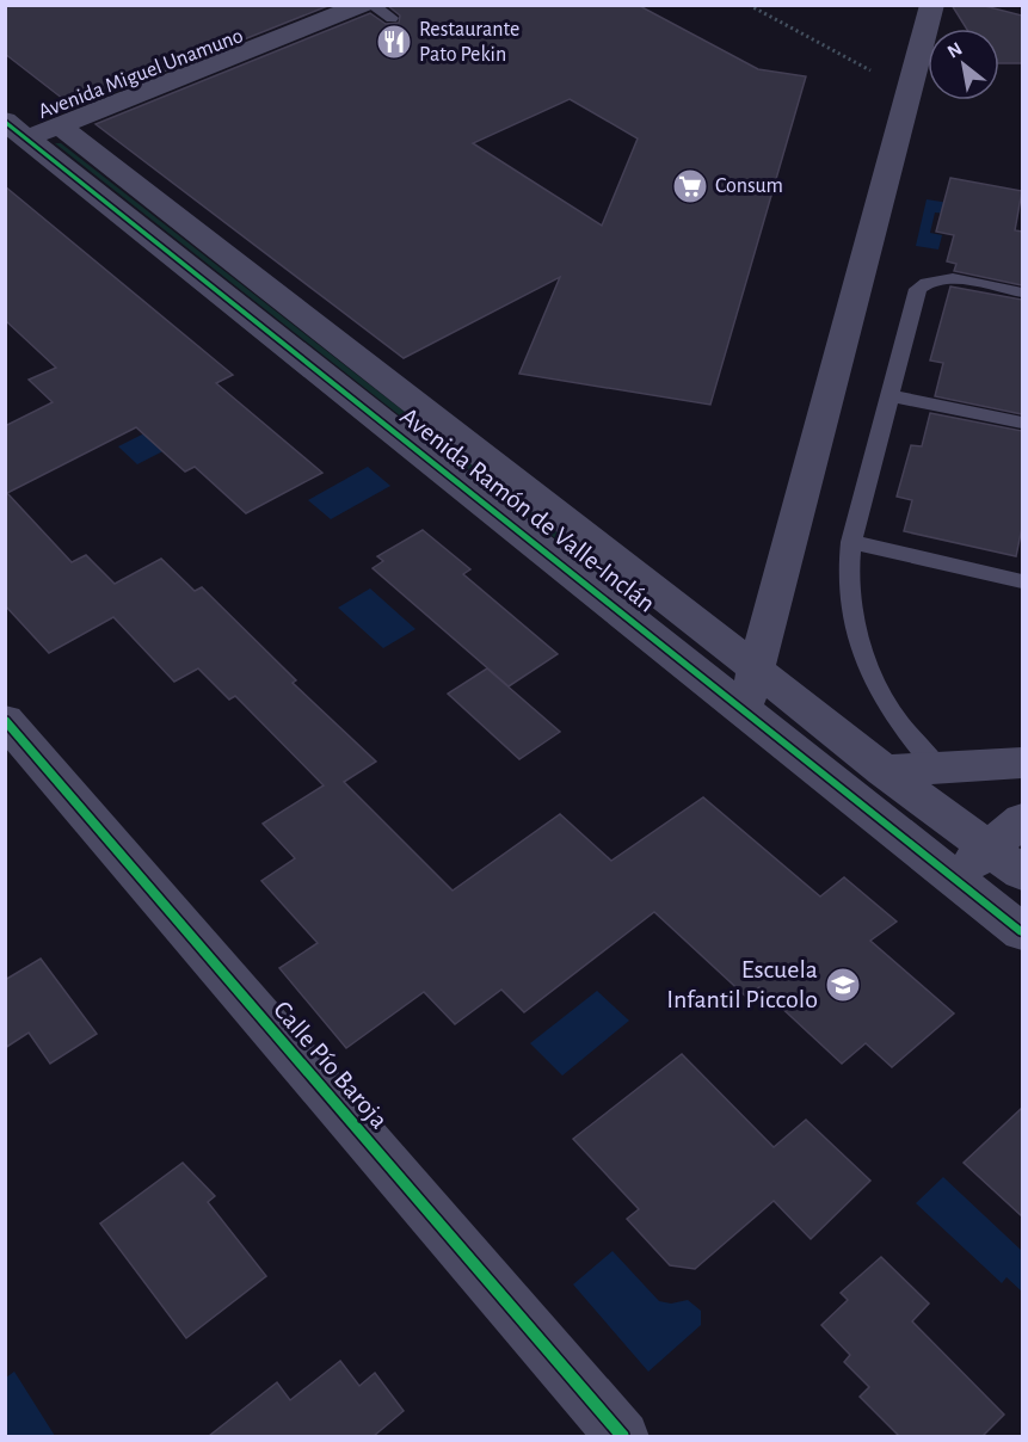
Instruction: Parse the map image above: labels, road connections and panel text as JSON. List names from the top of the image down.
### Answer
{
  "streets": {
    "street": ["Avenida Miguel Unamuno", "Avenida Ramón de Valle-Inclán", "Calle Pío Baroja"]
  },
  "crossings": [
    ["Avenida Miguel Unamuno", "Avenida Ramón de Valle-Inclán"]
  ],
  "places": {
    "restaurant": ["Restaurante Pato Pekin"],
    "supermarket": ["Consum"],
    "school or university": ["Escuela Infantil Piccolo"]
  },
  "north": "top left"
}
